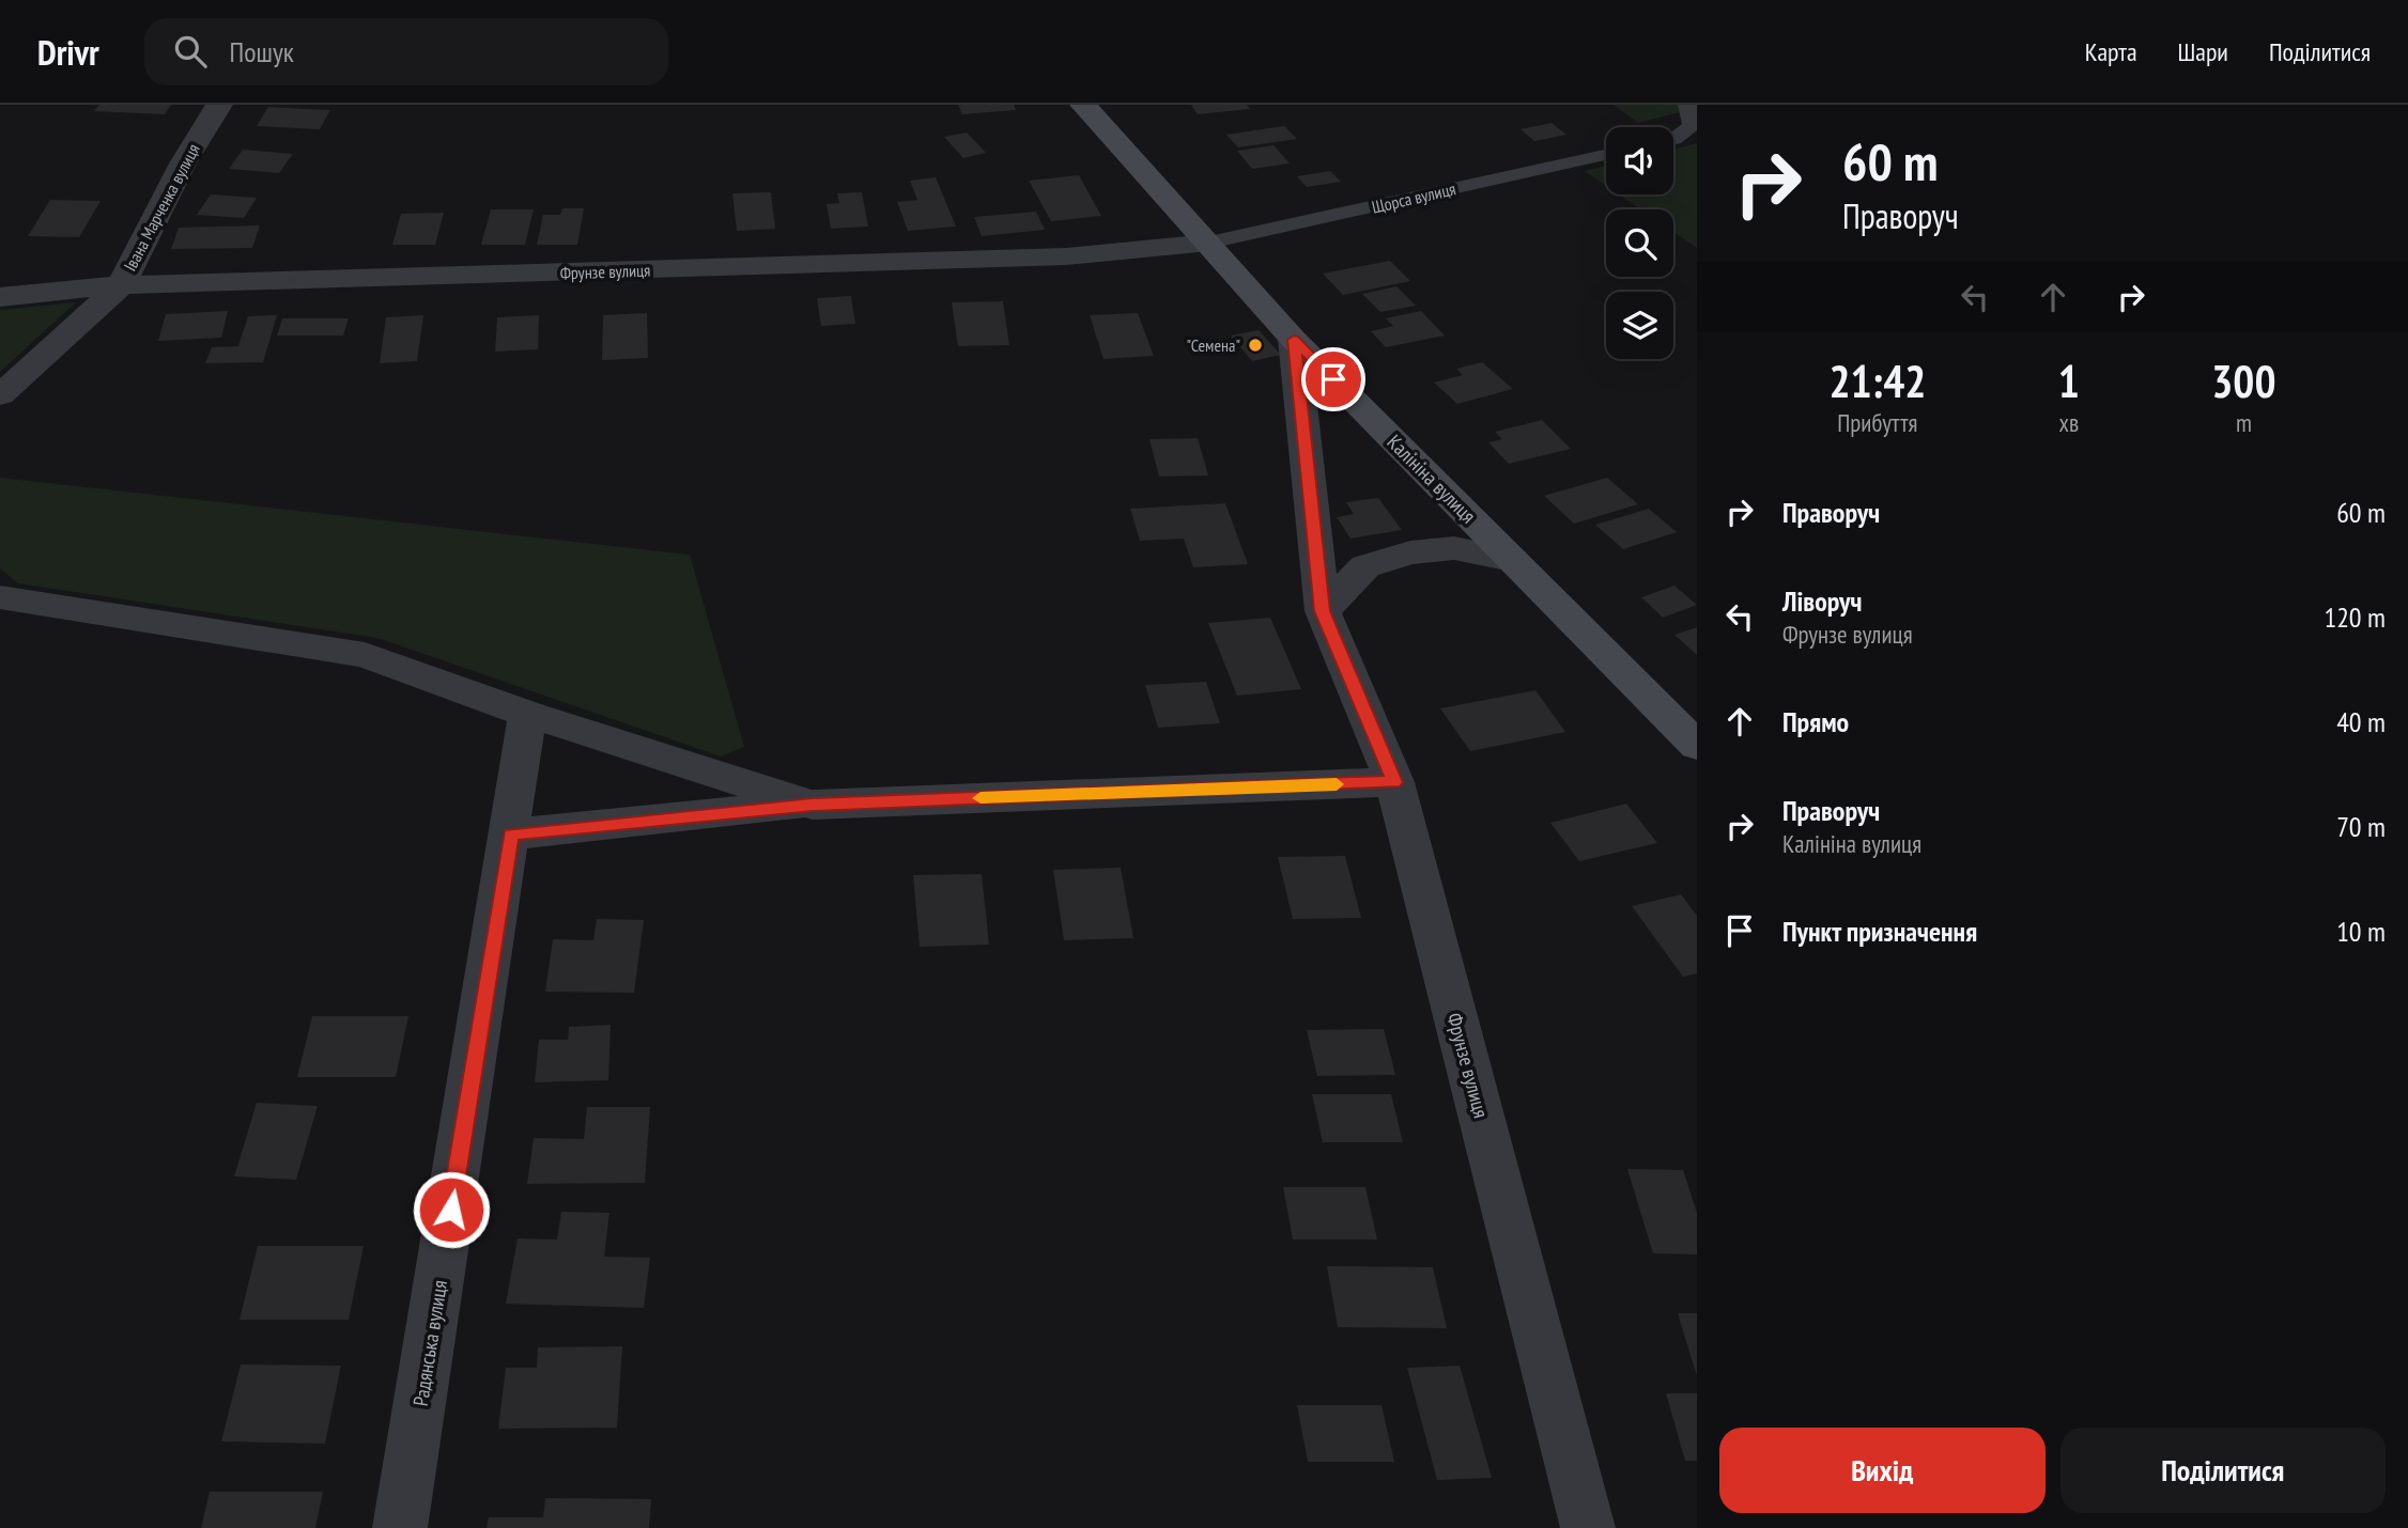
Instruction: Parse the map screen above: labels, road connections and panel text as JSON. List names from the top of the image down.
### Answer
{
  "streets": {
    "street": [
      "Івана Марченка вулиця",
      "Фрунзе вулиця",
      "Калініна вулиця",
      "Радянська вулиця"
    ],
    "lane": ["Щорса вулиця"]
  },
  "crossings": [
    ["Щорса вулиця", "Фрунзе вулиця"],
    ["Щорса вулиця", "Калініна вулиця"],
    ["Івана Марченка вулиця", "Фрунзе вулиця"],
    ["Фрунзе вулиця", "Калініна вулиця"]
  ],
  "places": ["\"Семена\""],
  "page": {
    "header": "Drivr",
    "search": "Пошук",
    "nav": ["Карта", "Шари", "Поділитися"],
    "turn": ["60 m", "Праворуч"],
    "eta": [
      "21:42",
      "Прибуття",
      "1",
      "хв",
      "300",
      "m"
    ],
    "list": [
      {
        "name": "Праворуч",
        "value": "60 m"
      },
      {
        "name": "Ліворуч",
        "note": "Фрунзе вулиця",
        "value": "120 m"
      },
      {
        "name": "Прямо",
        "value": "40 m"
      },
      {
        "name": "Праворуч",
        "note": "Калініна вулиця",
        "value": "70 m"
      },
      {
        "name": "Пункт призначення",
        "value": "10 m"
      }
    ],
    "buttons": ["Вихід", "Поділитися"]
  }
}
